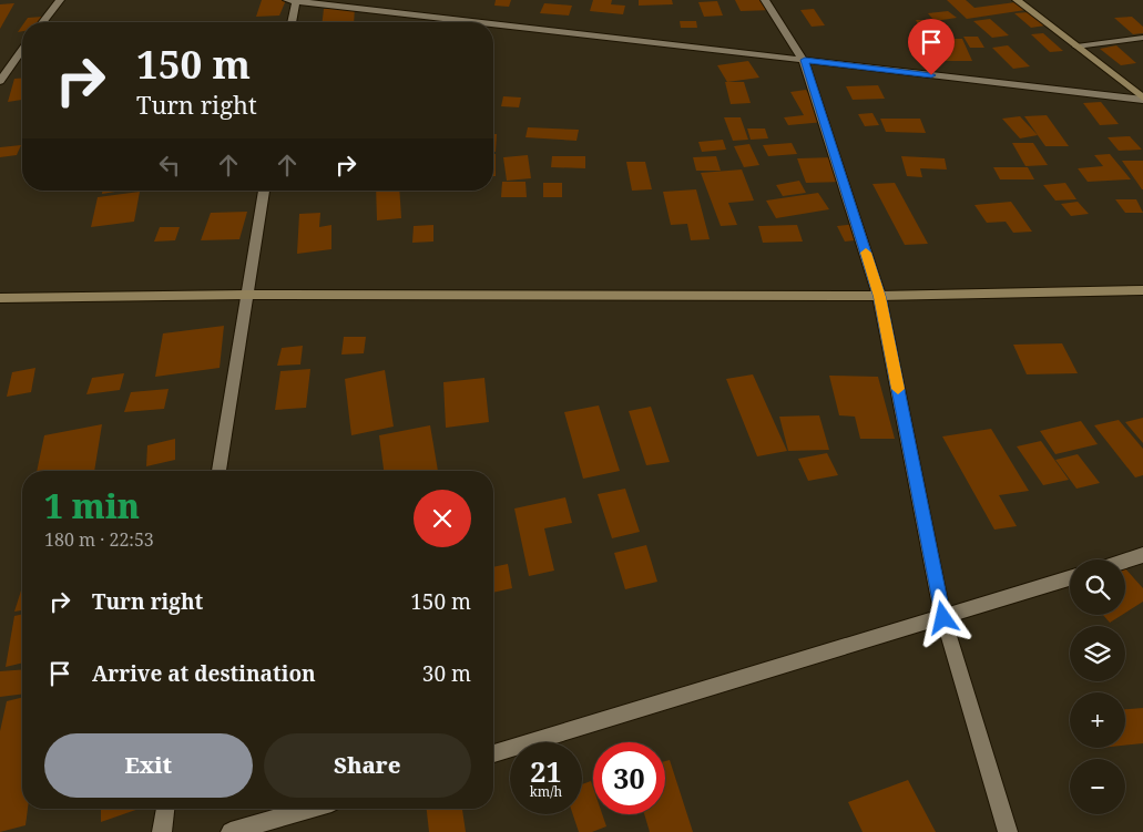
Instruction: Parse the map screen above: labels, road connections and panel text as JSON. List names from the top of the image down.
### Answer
{
  "page": {
    "turn": ["150 m", "Turn right"],
    "heading": ["1 min", "180 m · 22:53"],
    "map_buttons": ["+", "−"],
    "list": [
      {
        "name": "Turn right",
        "value": "150 m"
      },
      {
        "name": "Arrive at destination",
        "value": "30 m"
      }
    ],
    "buttons": ["Exit", "Share"],
    "speed": "21 km/h",
    "limit": "30"
  }
}
